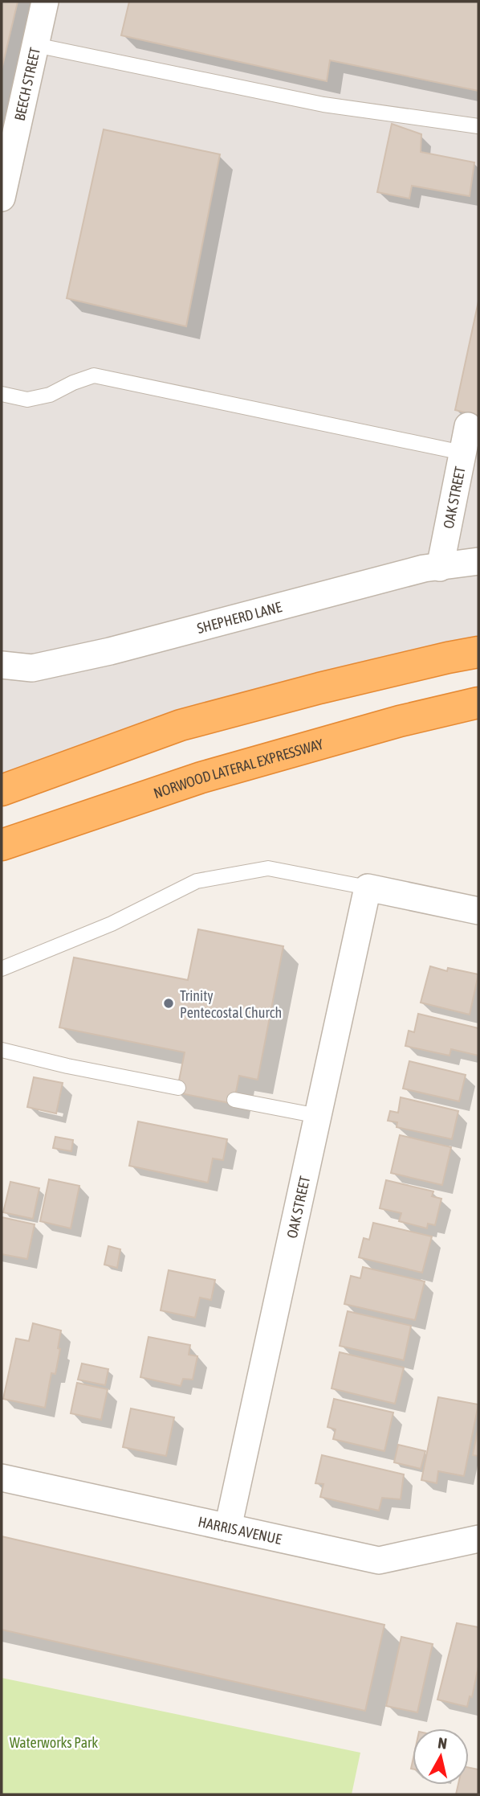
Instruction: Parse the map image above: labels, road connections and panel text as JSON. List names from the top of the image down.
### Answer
{
  "streets": {
    "highway": ["NORWOOD LATERAL EXPRESSWAY"],
    "street": [
      "BEECH STREET",
      "OAK STREET",
      "SHEPHERD LANE",
      "HARRIS AVENUE"
    ]
  },
  "crossings": [
    ["OAK STREET", "SHEPHERD LANE"],
    ["OAK STREET", "HARRIS AVENUE"]
  ],
  "parks": ["Waterworks Park"],
  "places": ["Trinity Pentecostal Church"],
  "north": "top"
}
